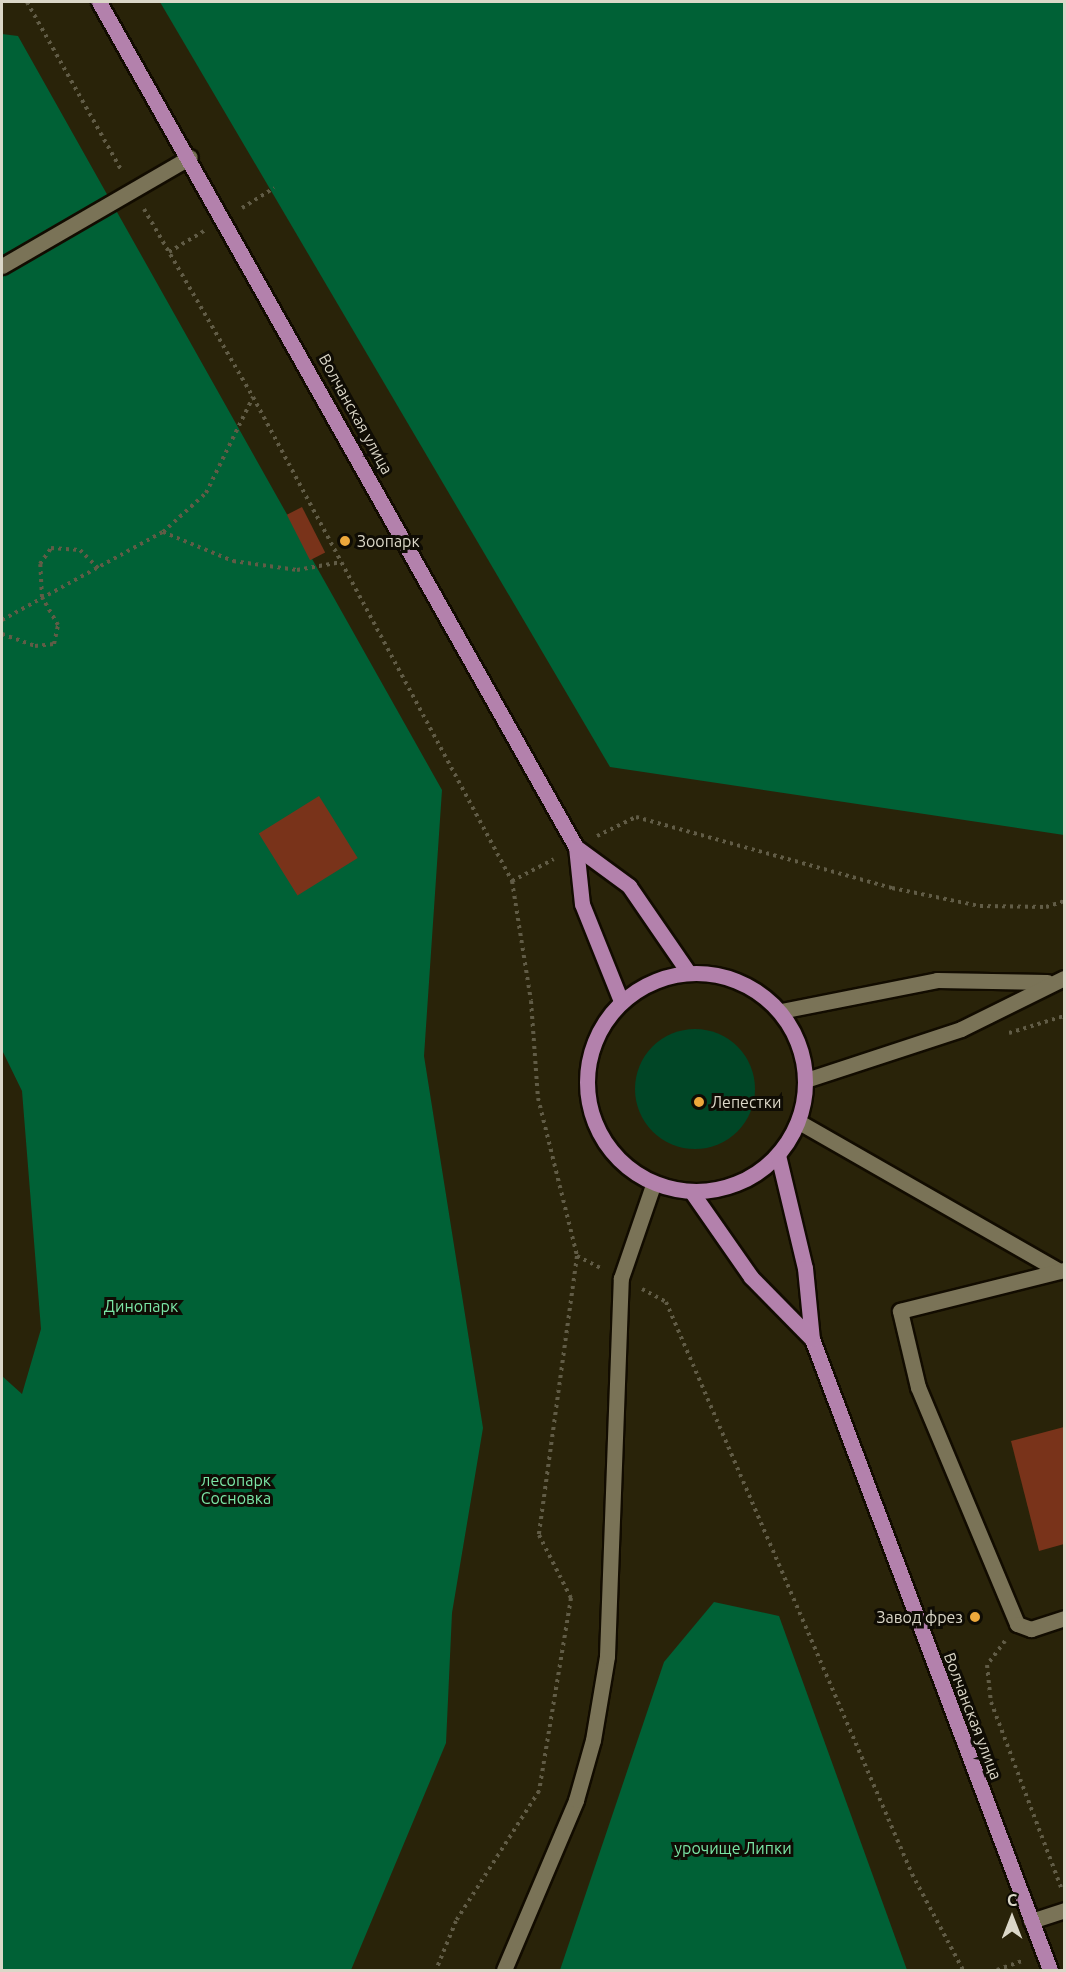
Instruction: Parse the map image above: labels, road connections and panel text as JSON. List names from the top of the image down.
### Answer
{
  "streets": {
    "main road": ["Волчанская улица"]
  },
  "parks": ["Динопарк", "лесопарк Сосновка", "урочище Липки"],
  "places": ["Зоопарк", "Лепестки", "Завод фрез"],
  "north": "top"
}
